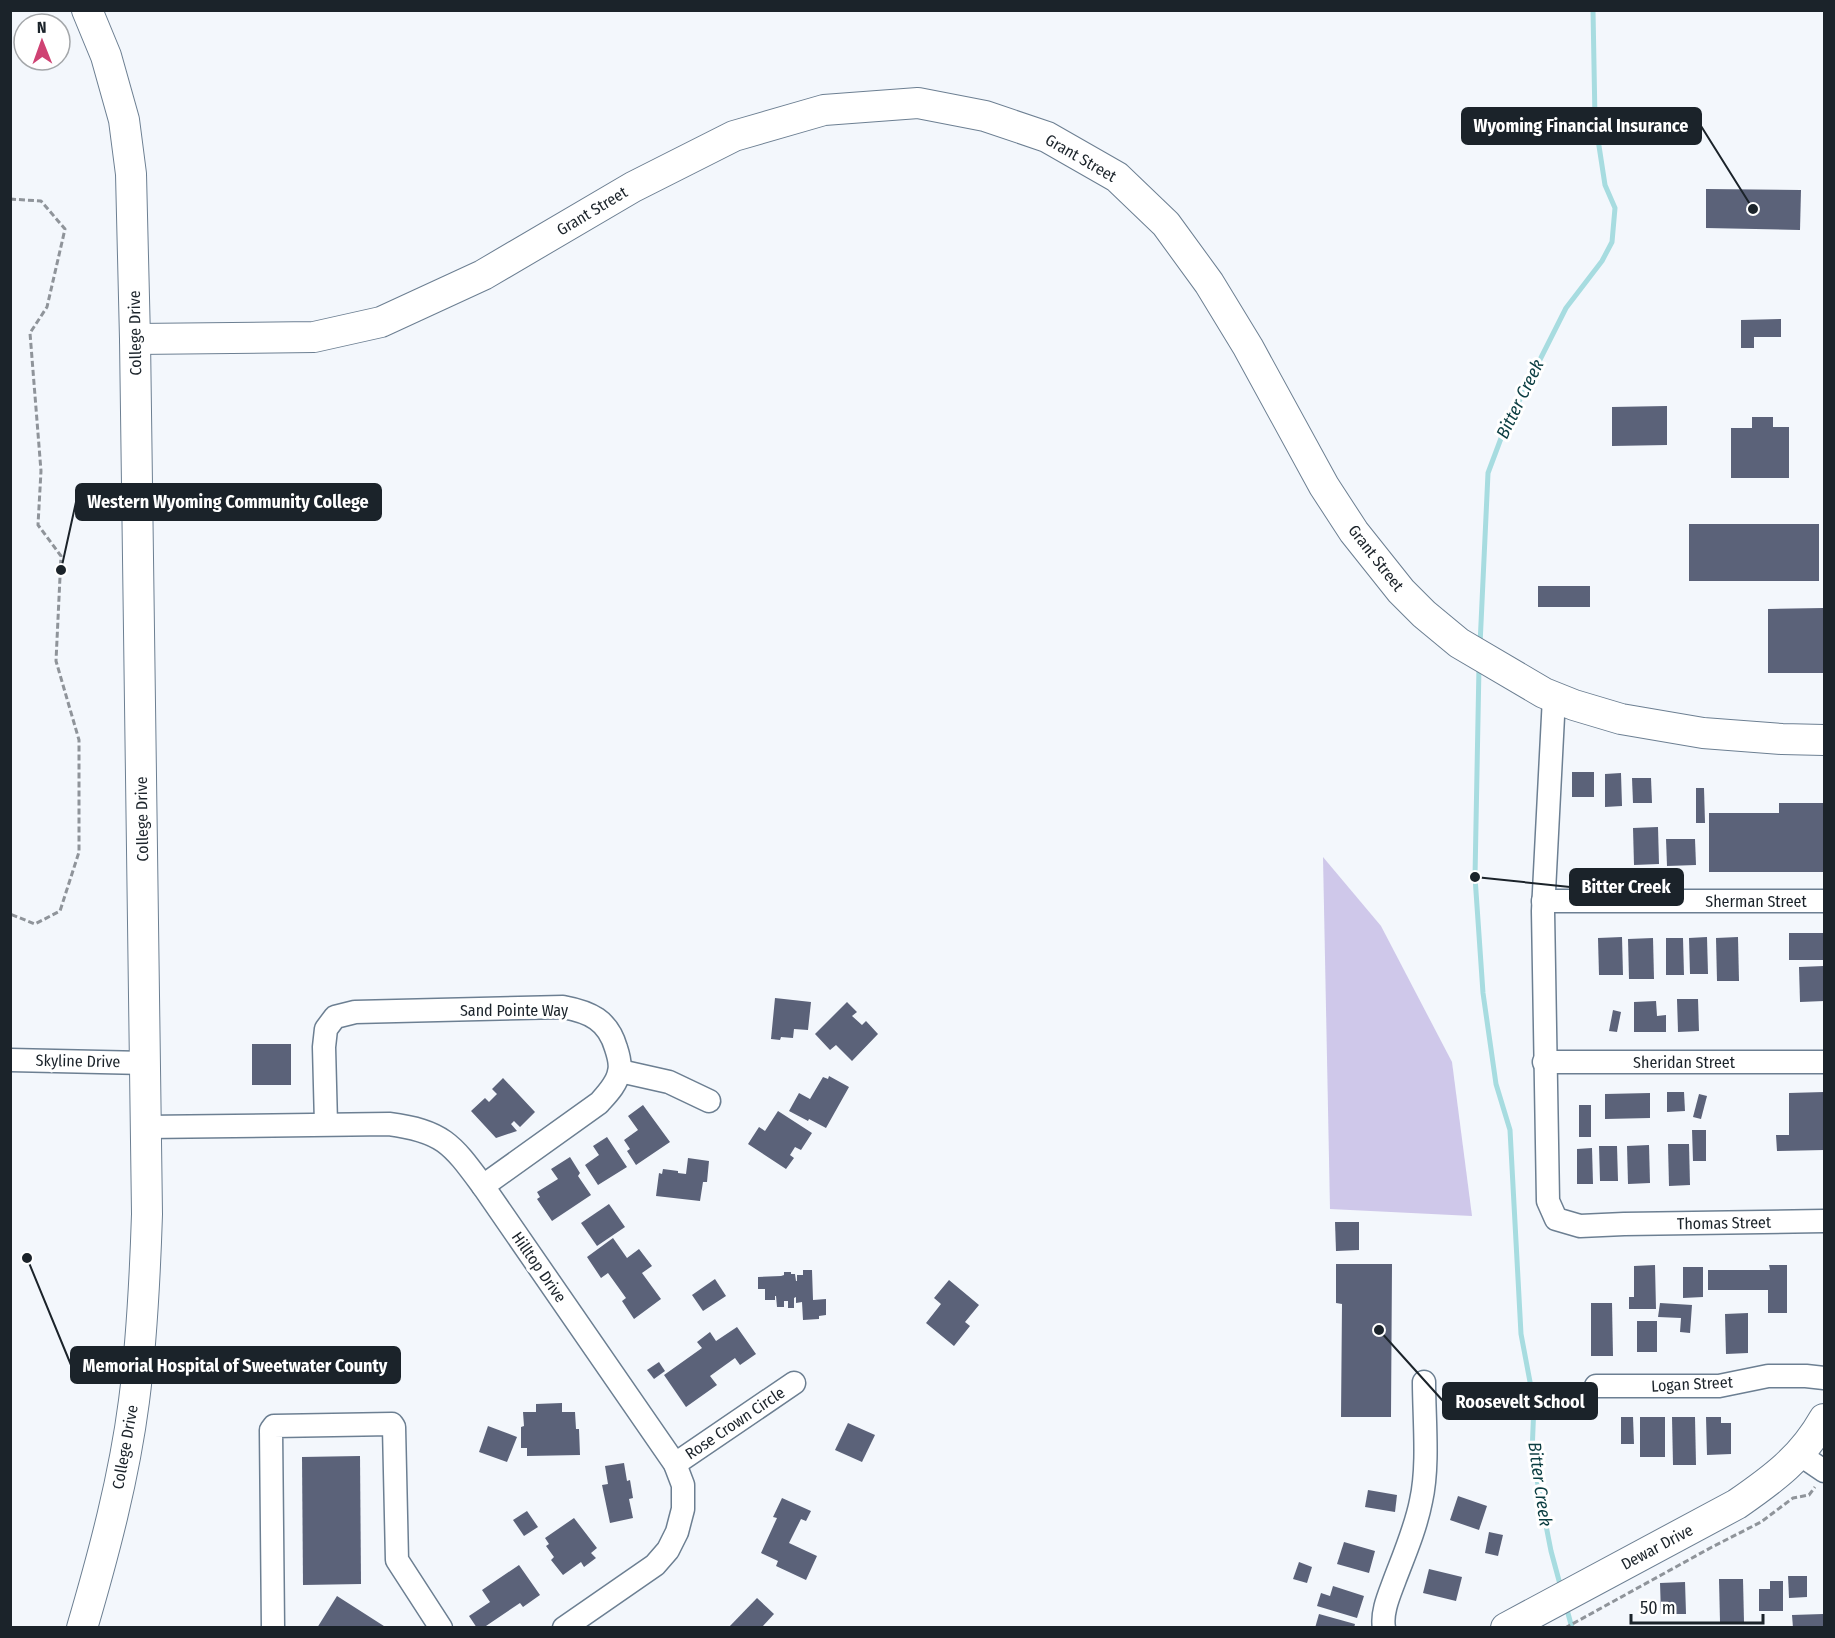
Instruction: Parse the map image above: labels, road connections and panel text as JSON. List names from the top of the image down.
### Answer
{
  "streets": {
    "main road": ["Grant Street", "College Drive", "Dewar Drive"],
    "street": [
      "Sherman Street",
      "Sand Pointe Way",
      "Skyline Drive",
      "Sheridan Street",
      "Thomas Street",
      "Hilltop Drive",
      "Logan Street",
      "Rose Crown Circle"
    ]
  },
  "crossings": [
    ["Grant Street", "College Drive"],
    ["Grant Street", "Thomas Street"],
    ["College Drive", "Skyline Drive"],
    ["College Drive", "Hilltop Drive"],
    ["Sherman Street", "Thomas Street"],
    ["Sand Pointe Way", "Hilltop Drive"],
    ["Sheridan Street", "Thomas Street"],
    ["Hilltop Drive", "Rose Crown Circle"]
  ],
  "water": ["Bitter Creek"],
  "places": [
    "Wyoming Financial Insurance",
    "Western Wyoming Community College",
    "Bitter Creek",
    "Memorial Hospital of Sweetwater County",
    "Roosevelt School"
  ],
  "scale_bar": "50 m",
  "north": "top"
}
